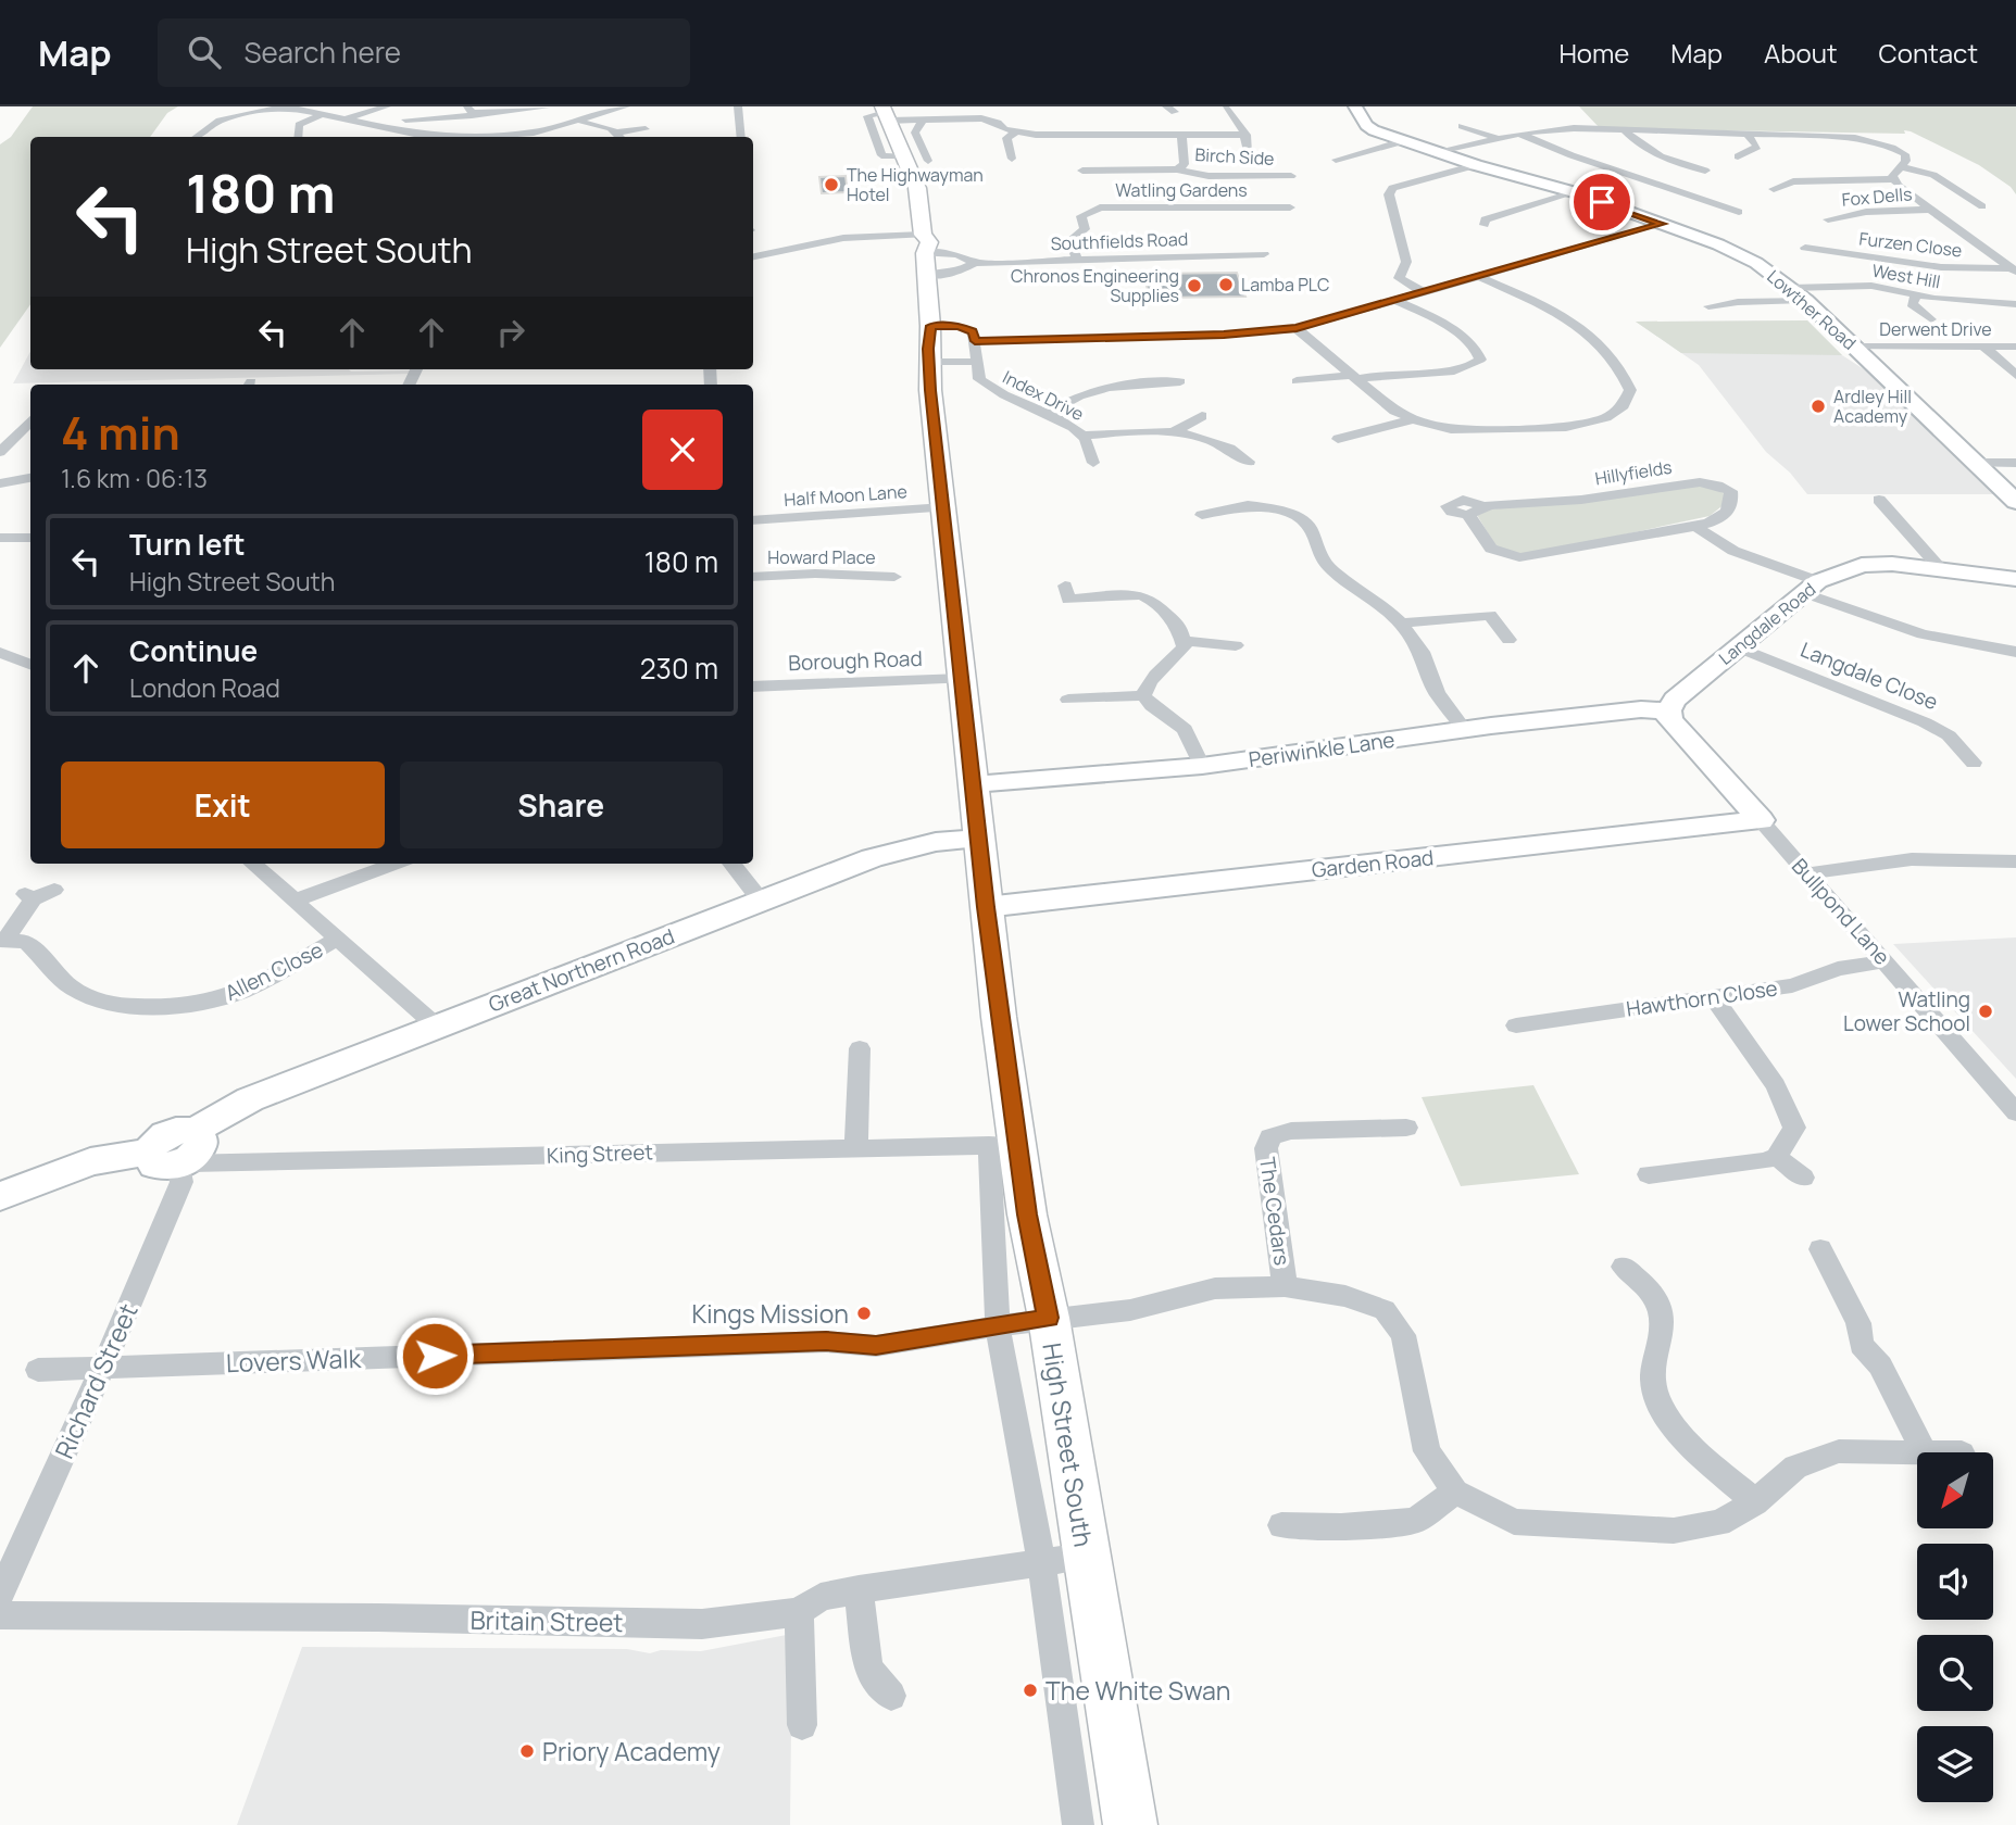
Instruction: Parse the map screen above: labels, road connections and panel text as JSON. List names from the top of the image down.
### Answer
{
  "streets": {
    "main road": ["High Street South"],
    "street": [
      "Birch Side",
      "Watling Gardens",
      "Fox Dells",
      "Southfields Road",
      "Furzen Close",
      "West Hill",
      "Lowther Road",
      "Derwent Drive",
      "Index Drive",
      "Hillyfields",
      "Half Moon Lane",
      "Howard Place",
      "Langdale Road",
      "Borough Road",
      "Langdale Close",
      "Periwinkle Lane",
      "Garden Road",
      "Bullpond Lane",
      "Great Northern Road",
      "Allen Close",
      "Hawthorn Close",
      "King Street",
      "The Cedars",
      "Lovers Walk",
      "Richard Street",
      "Britain Street"
    ]
  },
  "crossings": [
    ["Watling Gardens", "Southfields Road"],
    ["West Hill", "Lowther Road"],
    ["Lowther Road", "Derwent Drive"],
    ["Half Moon Lane", "High Street South"],
    ["Langdale Road", "Langdale Close"],
    ["Langdale Road", "Periwinkle Lane"],
    ["Langdale Road", "Bullpond Lane"],
    ["Borough Road", "High Street South"],
    ["Periwinkle Lane", "Bullpond Lane"],
    ["Periwinkle Lane", "High Street South"],
    ["Garden Road", "Bullpond Lane"],
    ["Garden Road", "High Street South"],
    ["Bullpond Lane", "Hawthorn Close"],
    ["Great Northern Road", "King Street"],
    ["Great Northern Road", "Richard Street"],
    ["Great Northern Road", "High Street South"],
    ["King Street", "Richard Street"],
    ["King Street", "High Street South"],
    ["The Cedars", "Lovers Walk"],
    ["Lovers Walk", "Richard Street"],
    ["Lovers Walk", "High Street South"],
    ["High Street South", "Britain Street"]
  ],
  "places": [
    "The Highwayman Hotel",
    "Lamba PLC",
    "Chronos Engineering Supplies",
    "Ardley Hill Academy",
    "Watling Lower School",
    "Kings Mission",
    "The White Swan",
    "Priory Academy"
  ],
  "north": "bottom left",
  "page": {
    "header": "Map",
    "search": "Search here",
    "nav": [
      "Home",
      "Map",
      "About",
      "Contact"
    ],
    "turn": ["180 m", "High Street South"],
    "heading": ["4 min", "1.6 km · 06:13"],
    "list": [
      {
        "name": "Turn left",
        "note": "High Street South",
        "value": "180 m"
      },
      {
        "name": "Continue",
        "note": "London Road",
        "value": "230 m"
      }
    ],
    "buttons": ["Exit", "Share"]
  }
}
